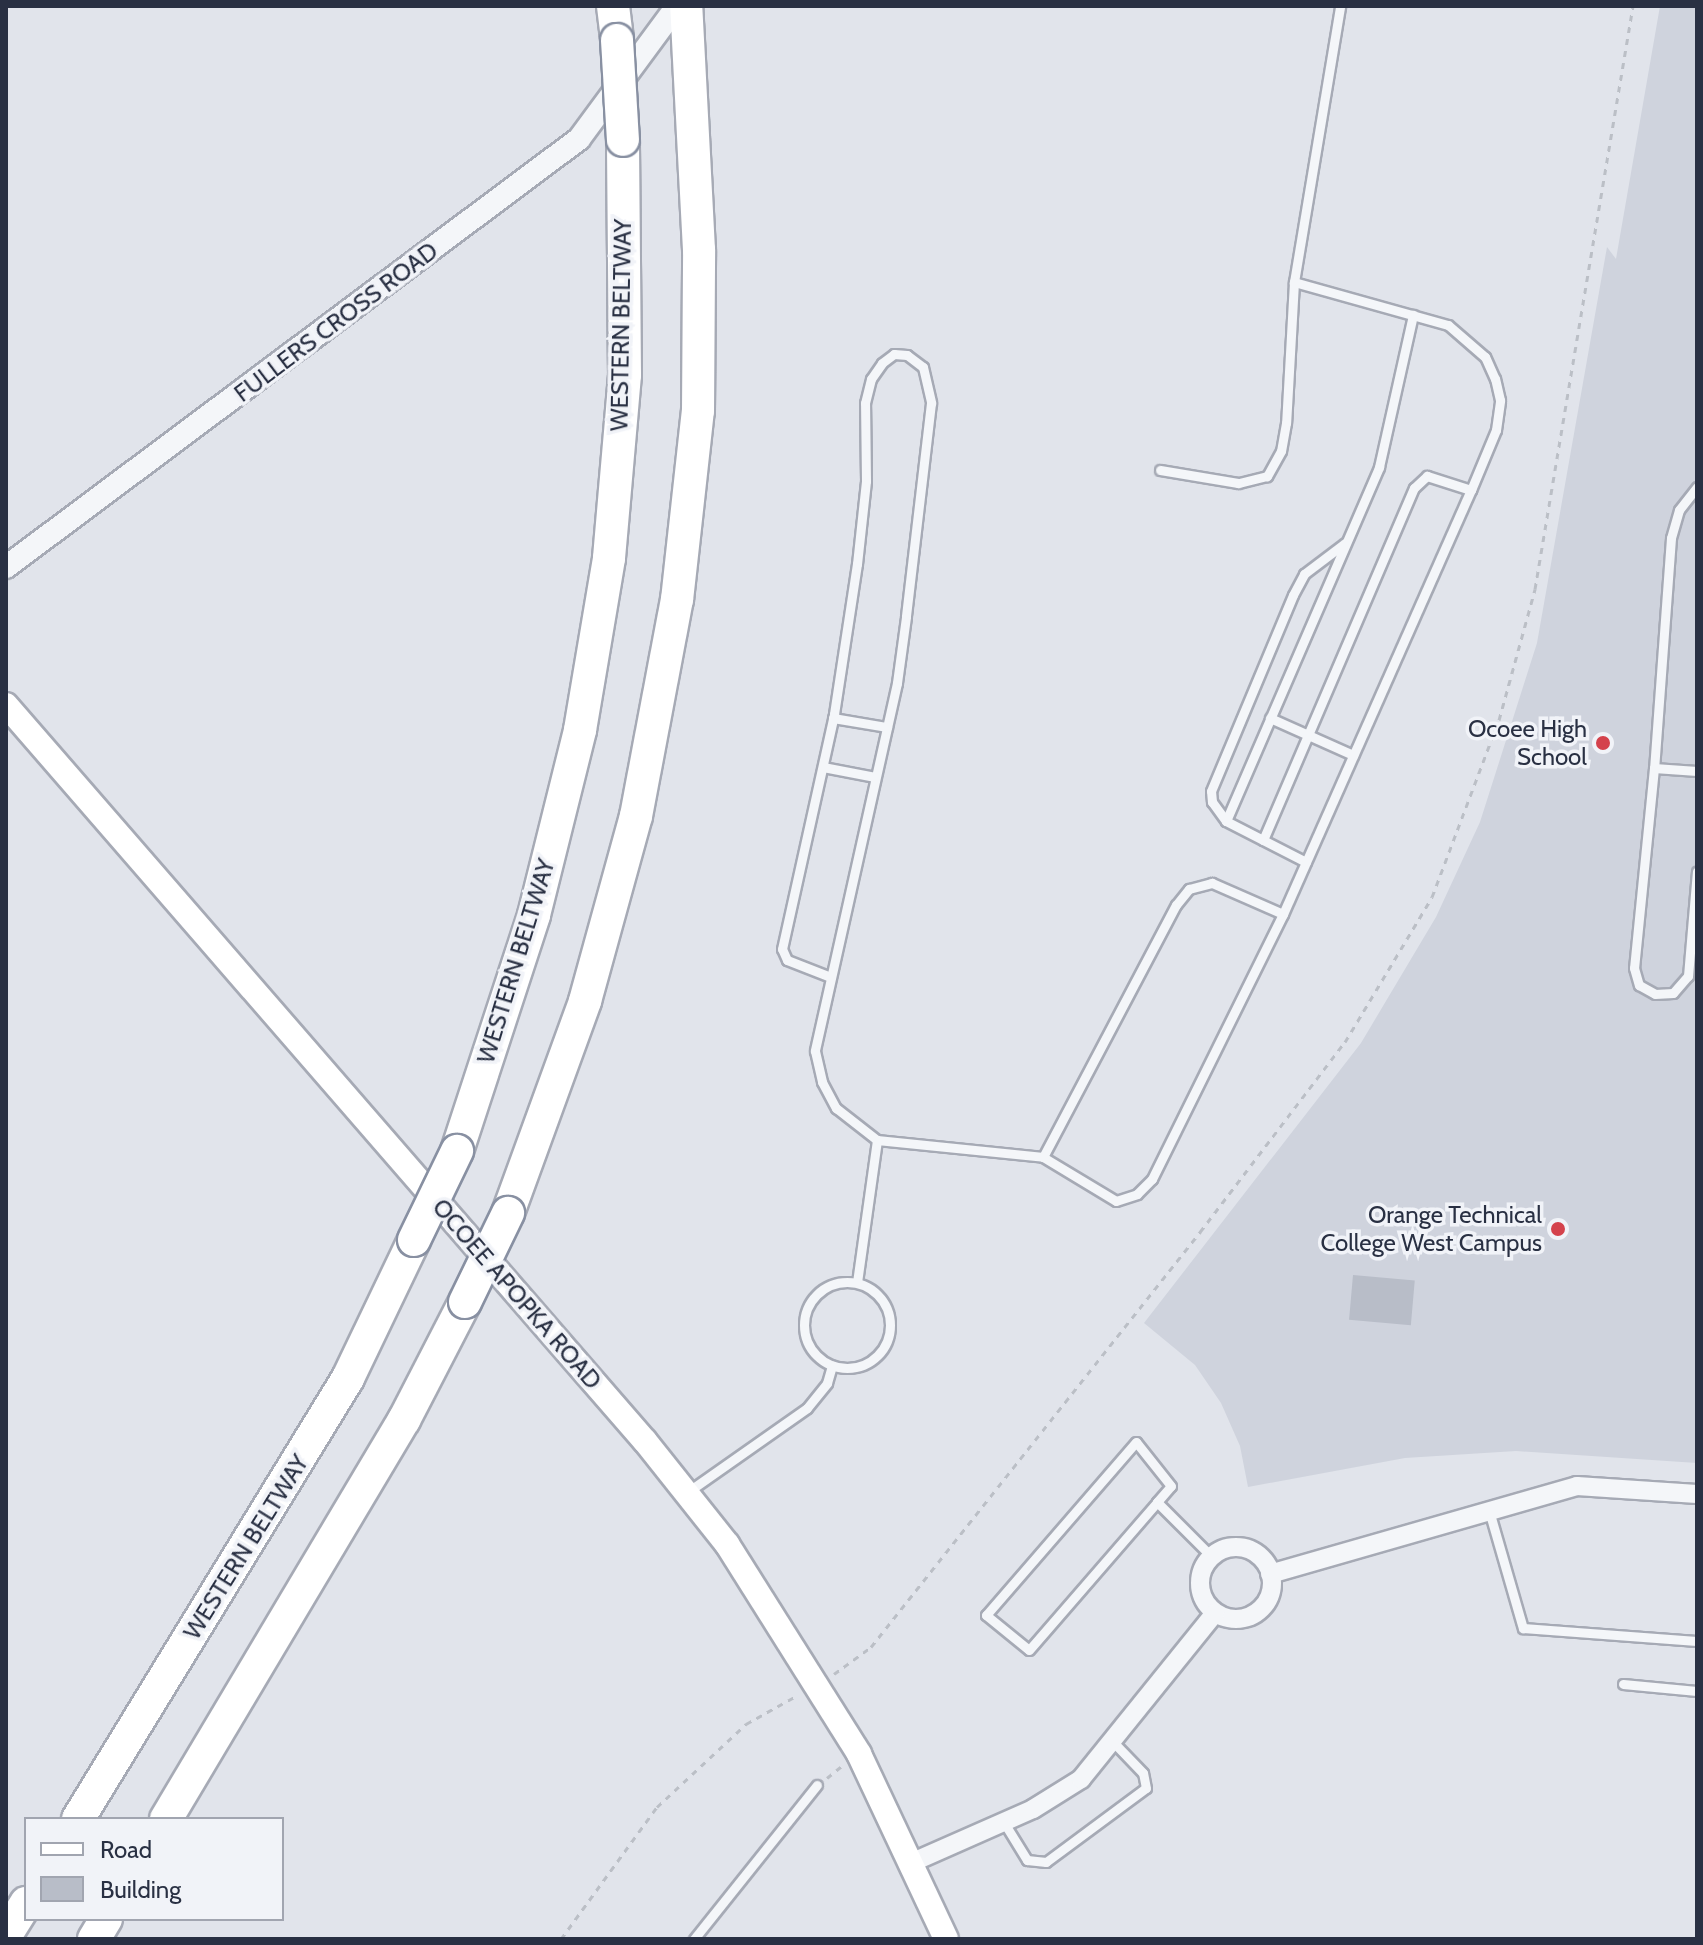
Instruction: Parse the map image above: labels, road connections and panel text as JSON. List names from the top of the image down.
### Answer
{
  "streets": {
    "highway": ["WESTERN BELTWAY"],
    "main road": ["OCOEE APOPKA ROAD"],
    "street": ["FULLERS CROSS ROAD"]
  },
  "places": ["Ocoee High School", "Orange Technical College West Campus"],
  "legend": ["Road", "Building"]
}
